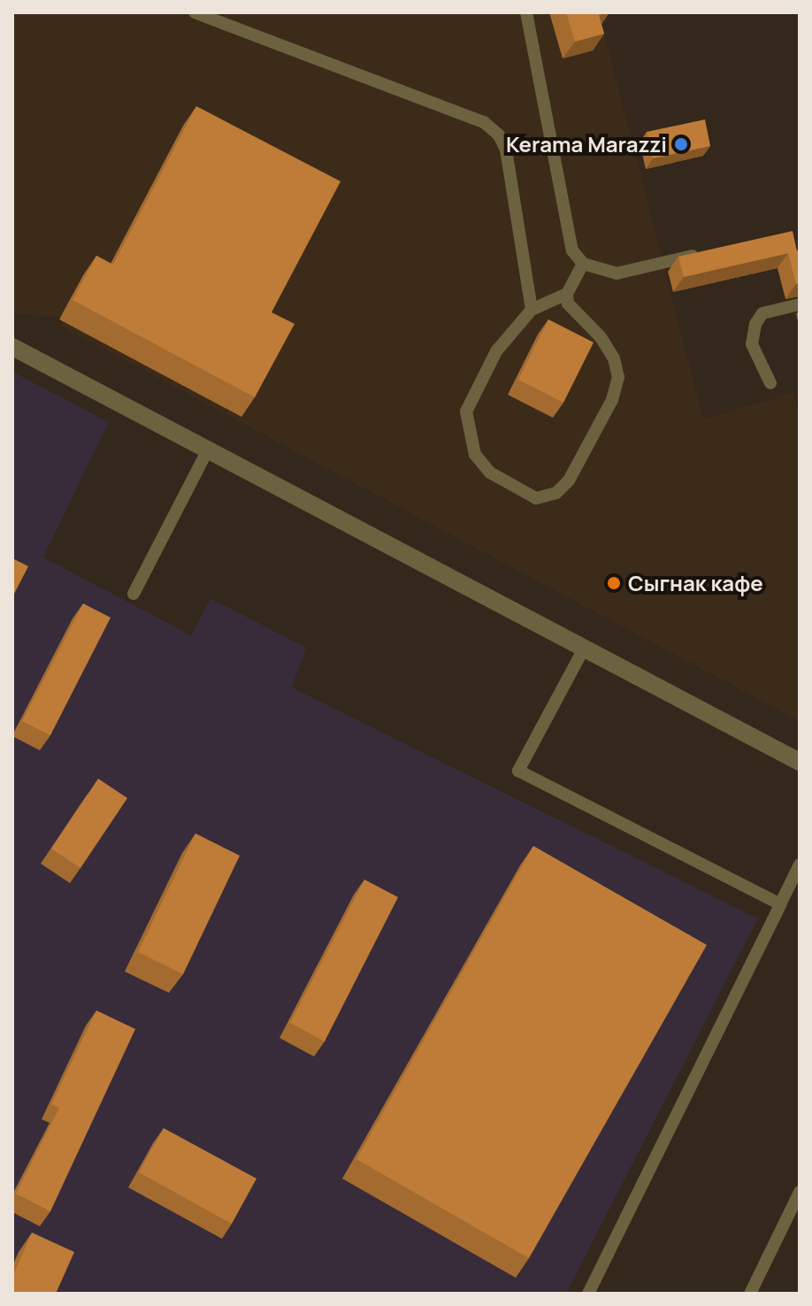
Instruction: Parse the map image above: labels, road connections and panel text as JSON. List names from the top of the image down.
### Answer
{
  "places": ["Kerama Marazzi", "Сыгнак кафе"]
}
